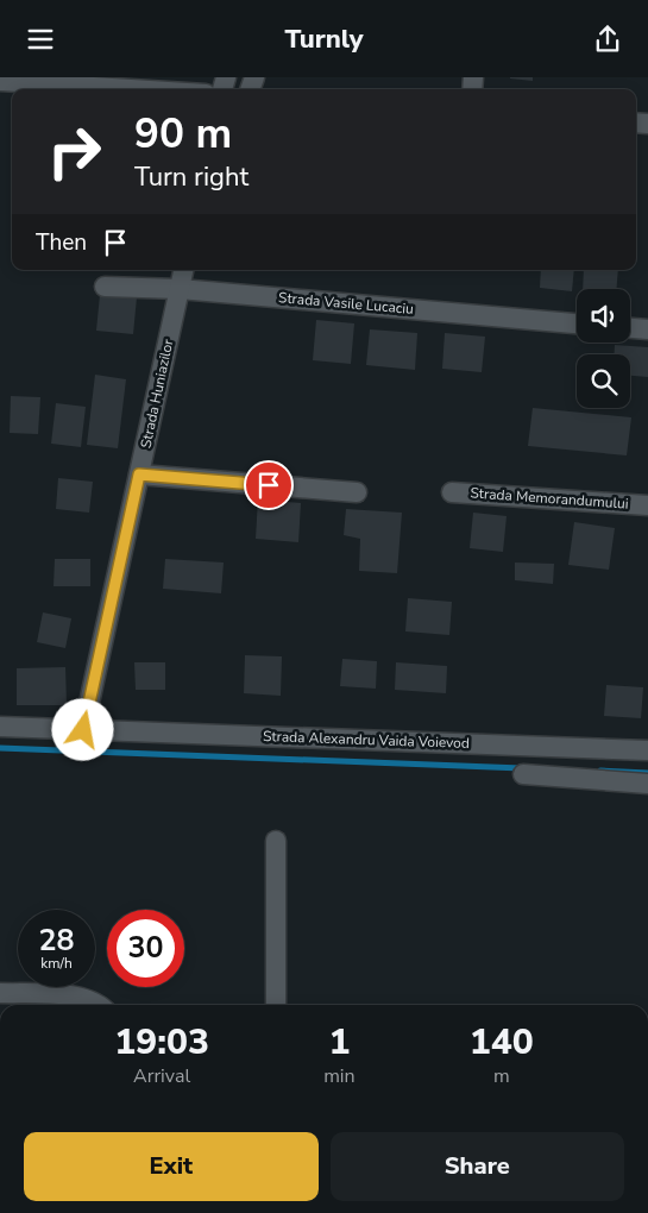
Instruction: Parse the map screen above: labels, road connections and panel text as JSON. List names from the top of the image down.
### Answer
{
  "streets": {
    "street": [
      "Strada Vasile Lucaciu",
      "Strada Huniazilor",
      "Strada Memorandumului",
      "Strada Alexandru Vaida Voievod"
    ]
  },
  "crossings": [
    ["Strada Vasile Lucaciu", "Strada Huniazilor"],
    ["Strada Huniazilor", "Strada Alexandru Vaida Voievod"]
  ],
  "page": {
    "header": "Turnly",
    "turn": ["90 m", "Turn right"],
    "then": "Then",
    "speed": "28 km/h",
    "limit": "30",
    "eta": [
      "19:03",
      "Arrival",
      "1",
      "min",
      "140",
      "m"
    ],
    "buttons": ["Exit", "Share"]
  }
}
